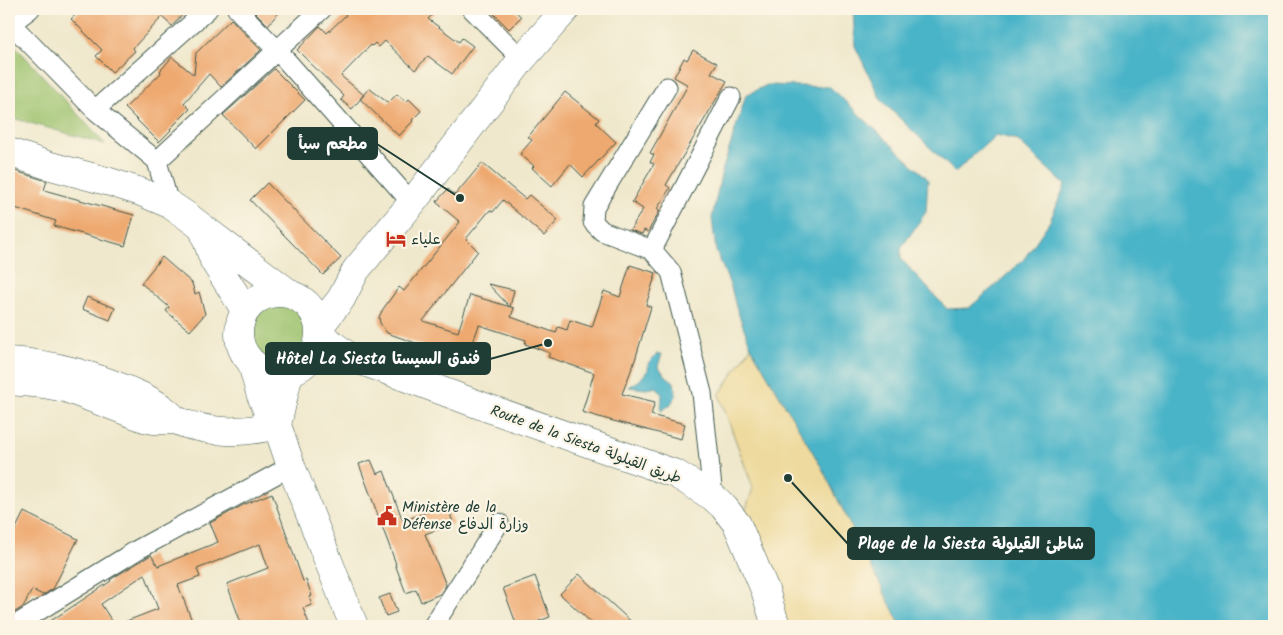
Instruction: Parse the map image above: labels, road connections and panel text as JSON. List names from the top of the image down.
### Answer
{
  "streets": {
    "main road": ["Route de la Siesta طريق القيلولة"]
  },
  "places": {
    "other": ["مطعم سبأ", "Hôtel La Siesta فندق السيستا", "Plage de la Siesta شاطئ القيلولة"],
    "hotel": ["علياء"],
    "public building": ["Ministère de la Défense وزارة الدفاع"]
  }
}
